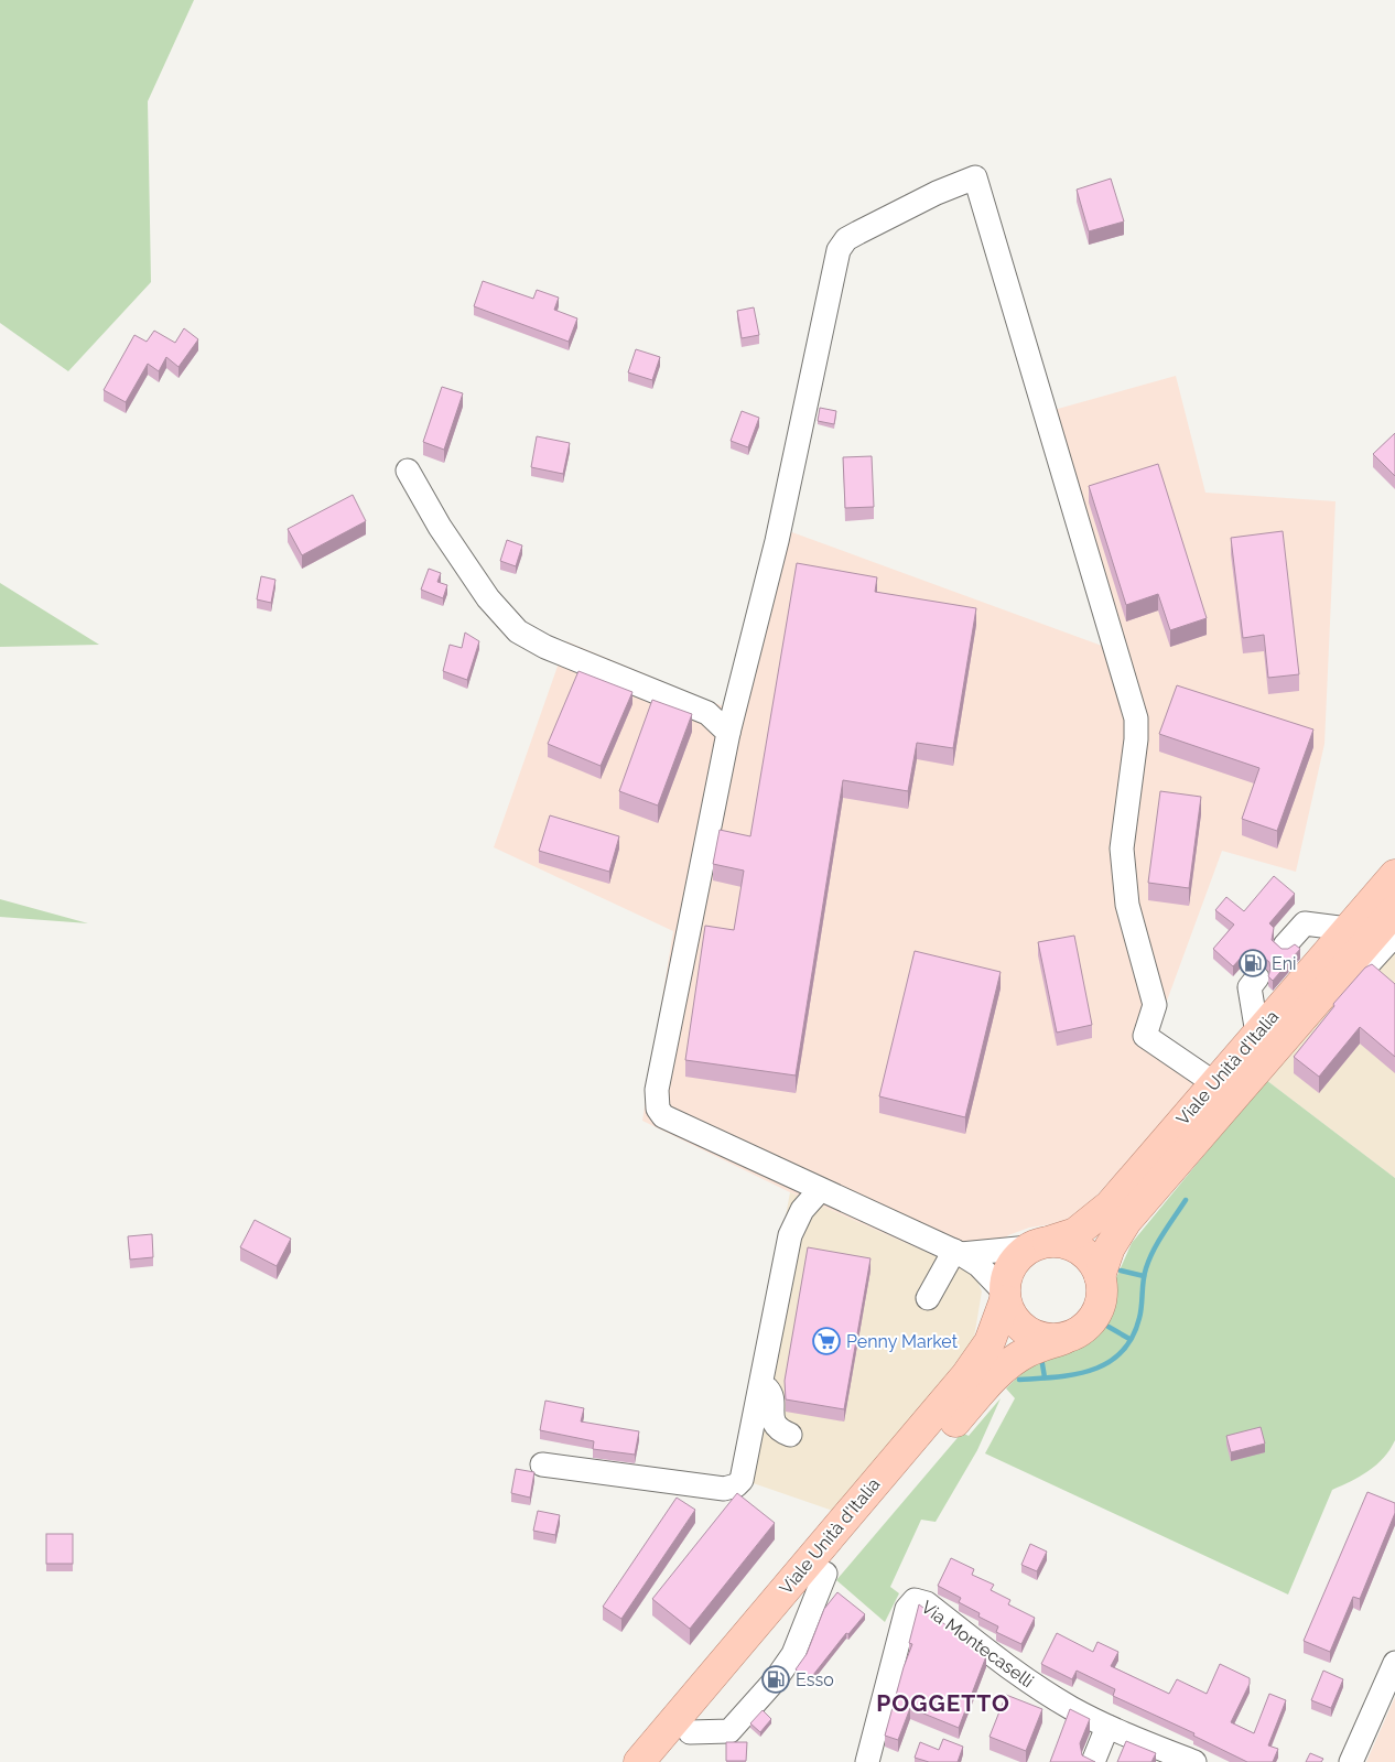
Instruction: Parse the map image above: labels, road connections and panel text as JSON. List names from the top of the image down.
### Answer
{
  "streets": {
    "main road": ["Viale Unità d'Italia"],
    "street": ["Via Montecaselli"]
  },
  "districts": ["POGGETTO"],
  "places": {
    "fuel station": ["Eni", "Esso"],
    "supermarket": ["Penny Market"]
  }
}
